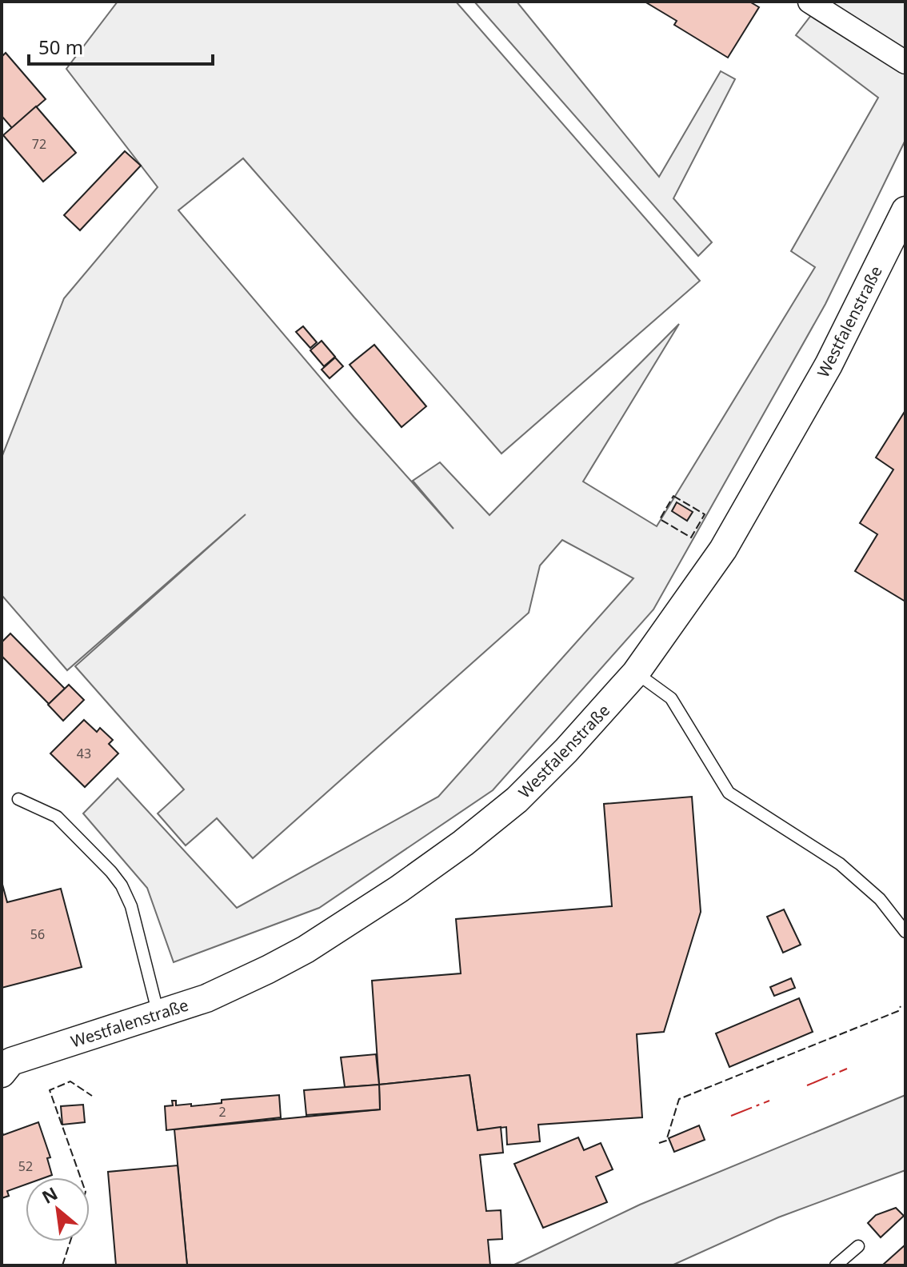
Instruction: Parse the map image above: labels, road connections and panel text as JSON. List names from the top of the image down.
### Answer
{
  "streets": {
    "street": ["Westfalenstraße"]
  },
  "house_numbers": [
    "72",
    "43",
    "56",
    "2",
    "52"
  ],
  "scale_bar": "50 m",
  "north": "top left"
}
